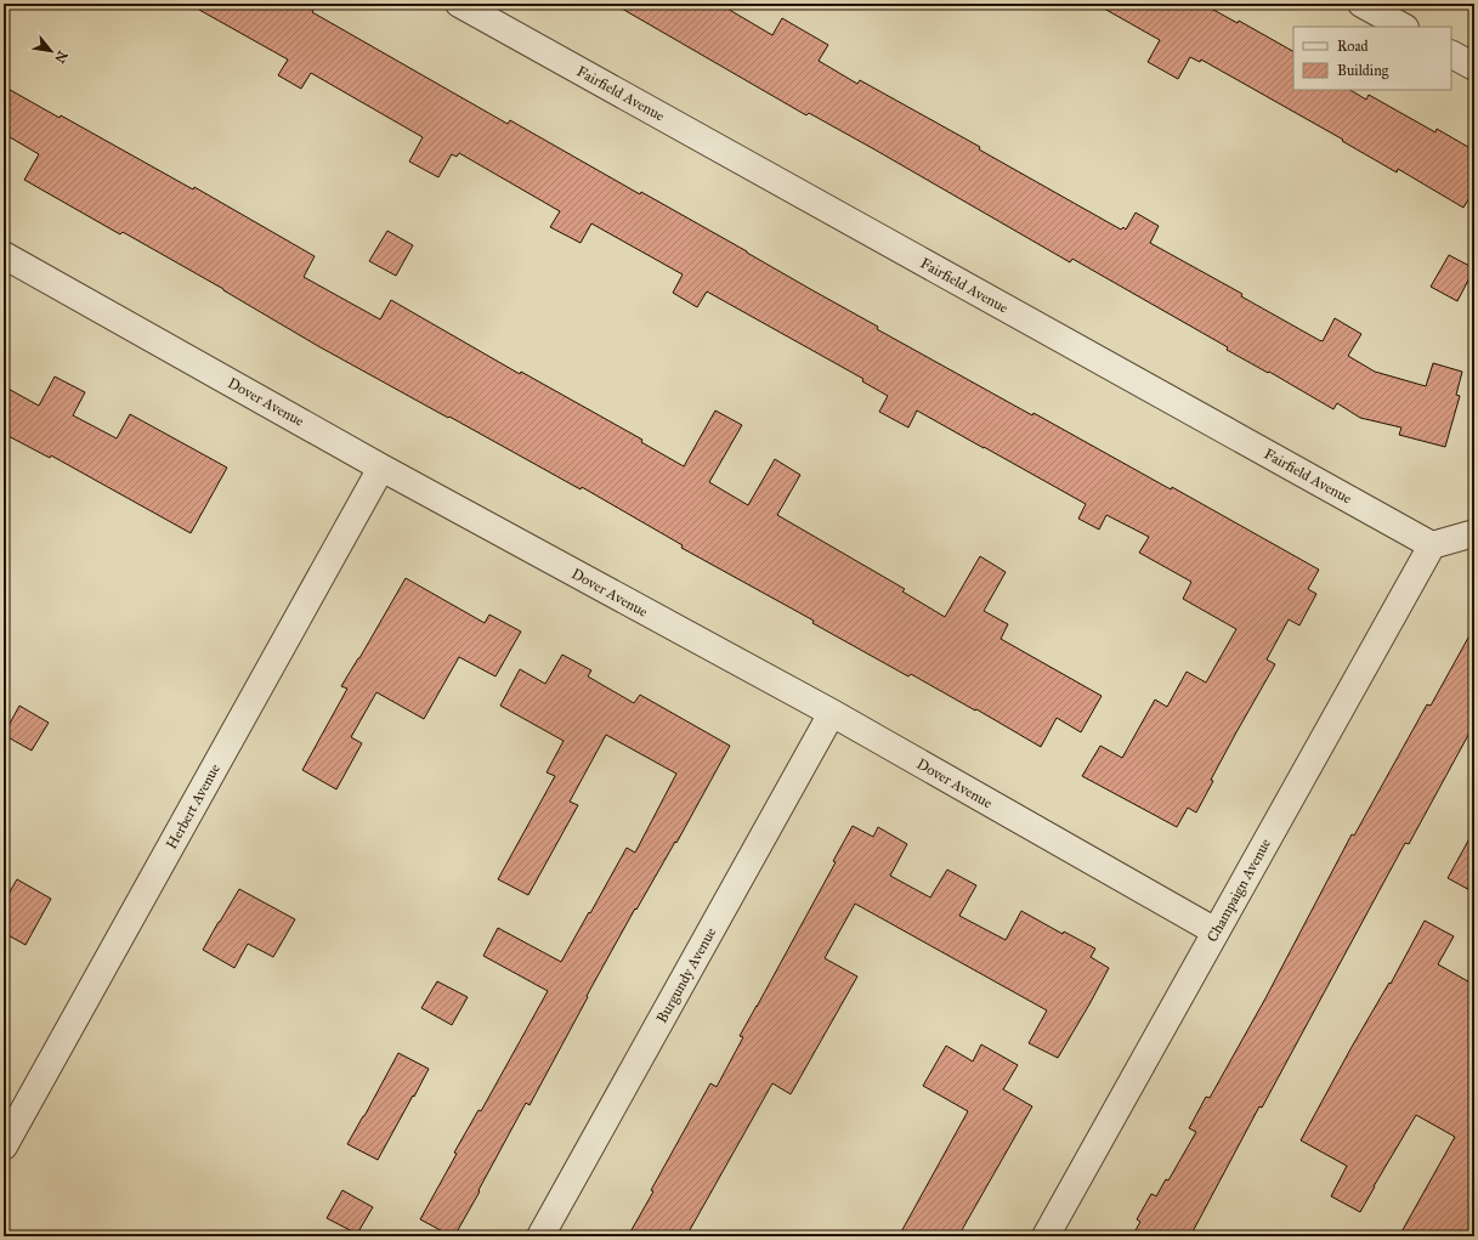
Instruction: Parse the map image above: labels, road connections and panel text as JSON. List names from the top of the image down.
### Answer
{
  "streets": {
    "street": [
      "Fairfield Avenue",
      "Dover Avenue",
      "Herbert Avenue",
      "Champaign Avenue",
      "Burgundy Avenue"
    ]
  },
  "crossings": [
    ["Fairfield Avenue", "Champaign Avenue"],
    ["Dover Avenue", "Herbert Avenue"],
    ["Dover Avenue", "Champaign Avenue"],
    ["Dover Avenue", "Burgundy Avenue"]
  ],
  "legend": ["Road", "Building"],
  "north": "bottom right"
}
